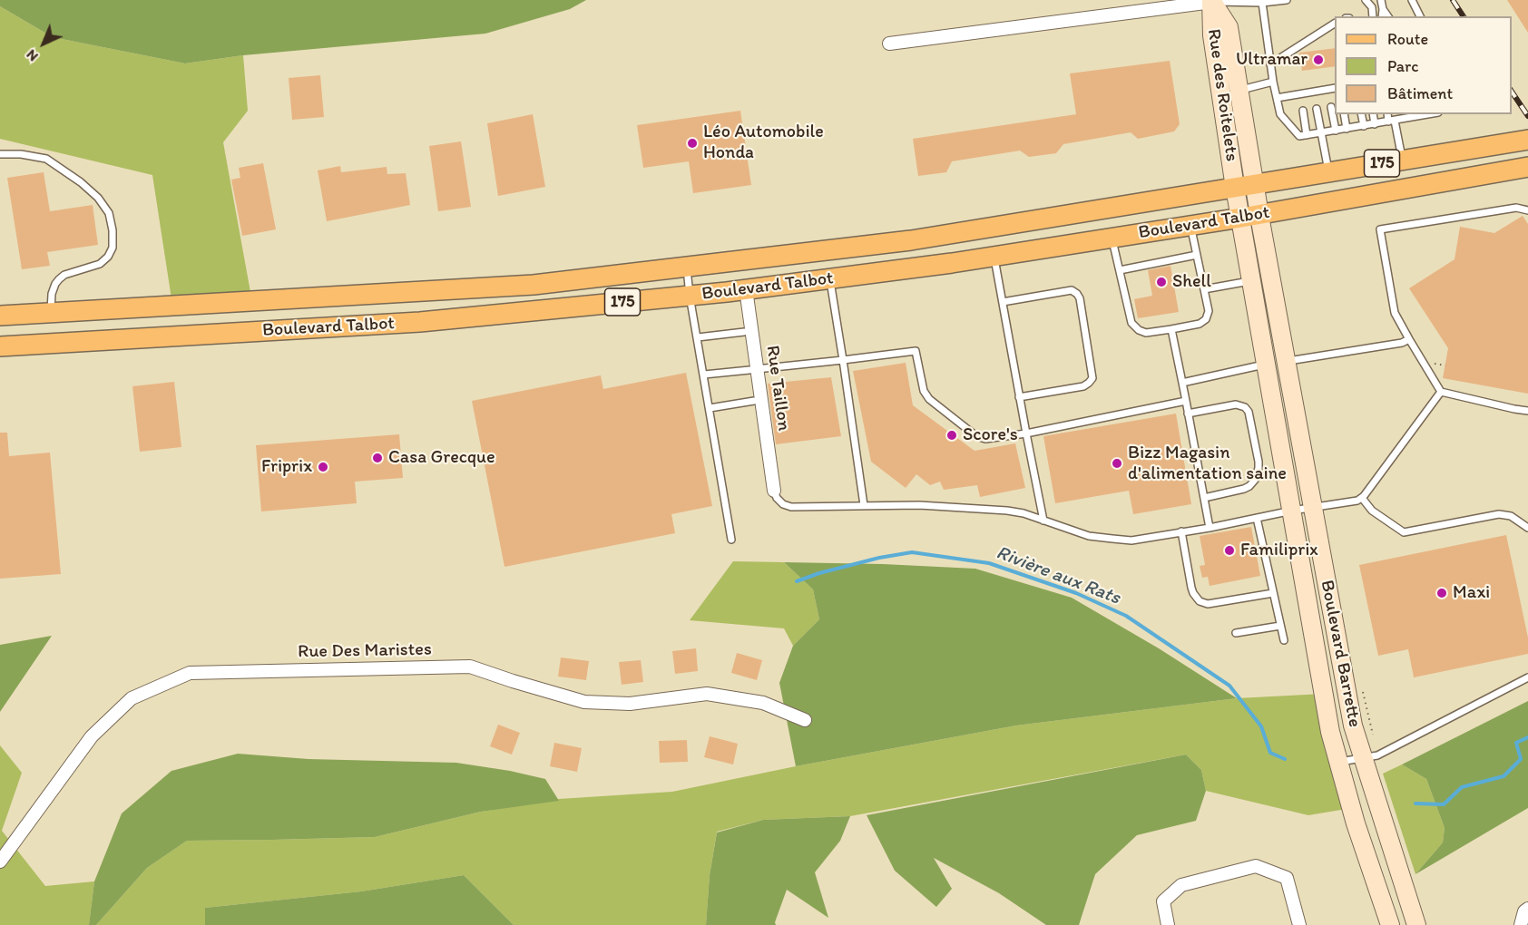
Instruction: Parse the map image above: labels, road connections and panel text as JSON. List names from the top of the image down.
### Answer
{
  "streets": {
    "main road": [
      "Rue des Roitelets",
      "175",
      "Boulevard Talbot",
      "Boulevard Barrette"
    ],
    "street": ["Rue Taillon", "Rue Des Maristes"]
  },
  "crossings": [
    ["Rue des Roitelets", "Boulevard Talbot"],
    ["Rue des Roitelets", "Boulevard Barrette"],
    ["Boulevard Talbot", "Rue Taillon"],
    ["Boulevard Talbot", "Boulevard Barrette"]
  ],
  "water": ["Rivière aux Rats"],
  "places": [
    "Ultramar",
    "Léo Automobile Honda",
    "Shell",
    "Score's",
    "Casa Grecque",
    "Bizz Magasin d'alimentation saine",
    "Friprix",
    "Familiprix",
    "Maxi"
  ],
  "legend": ["Route", "Parc", "Bâtiment"],
  "north": "bottom left"
}
